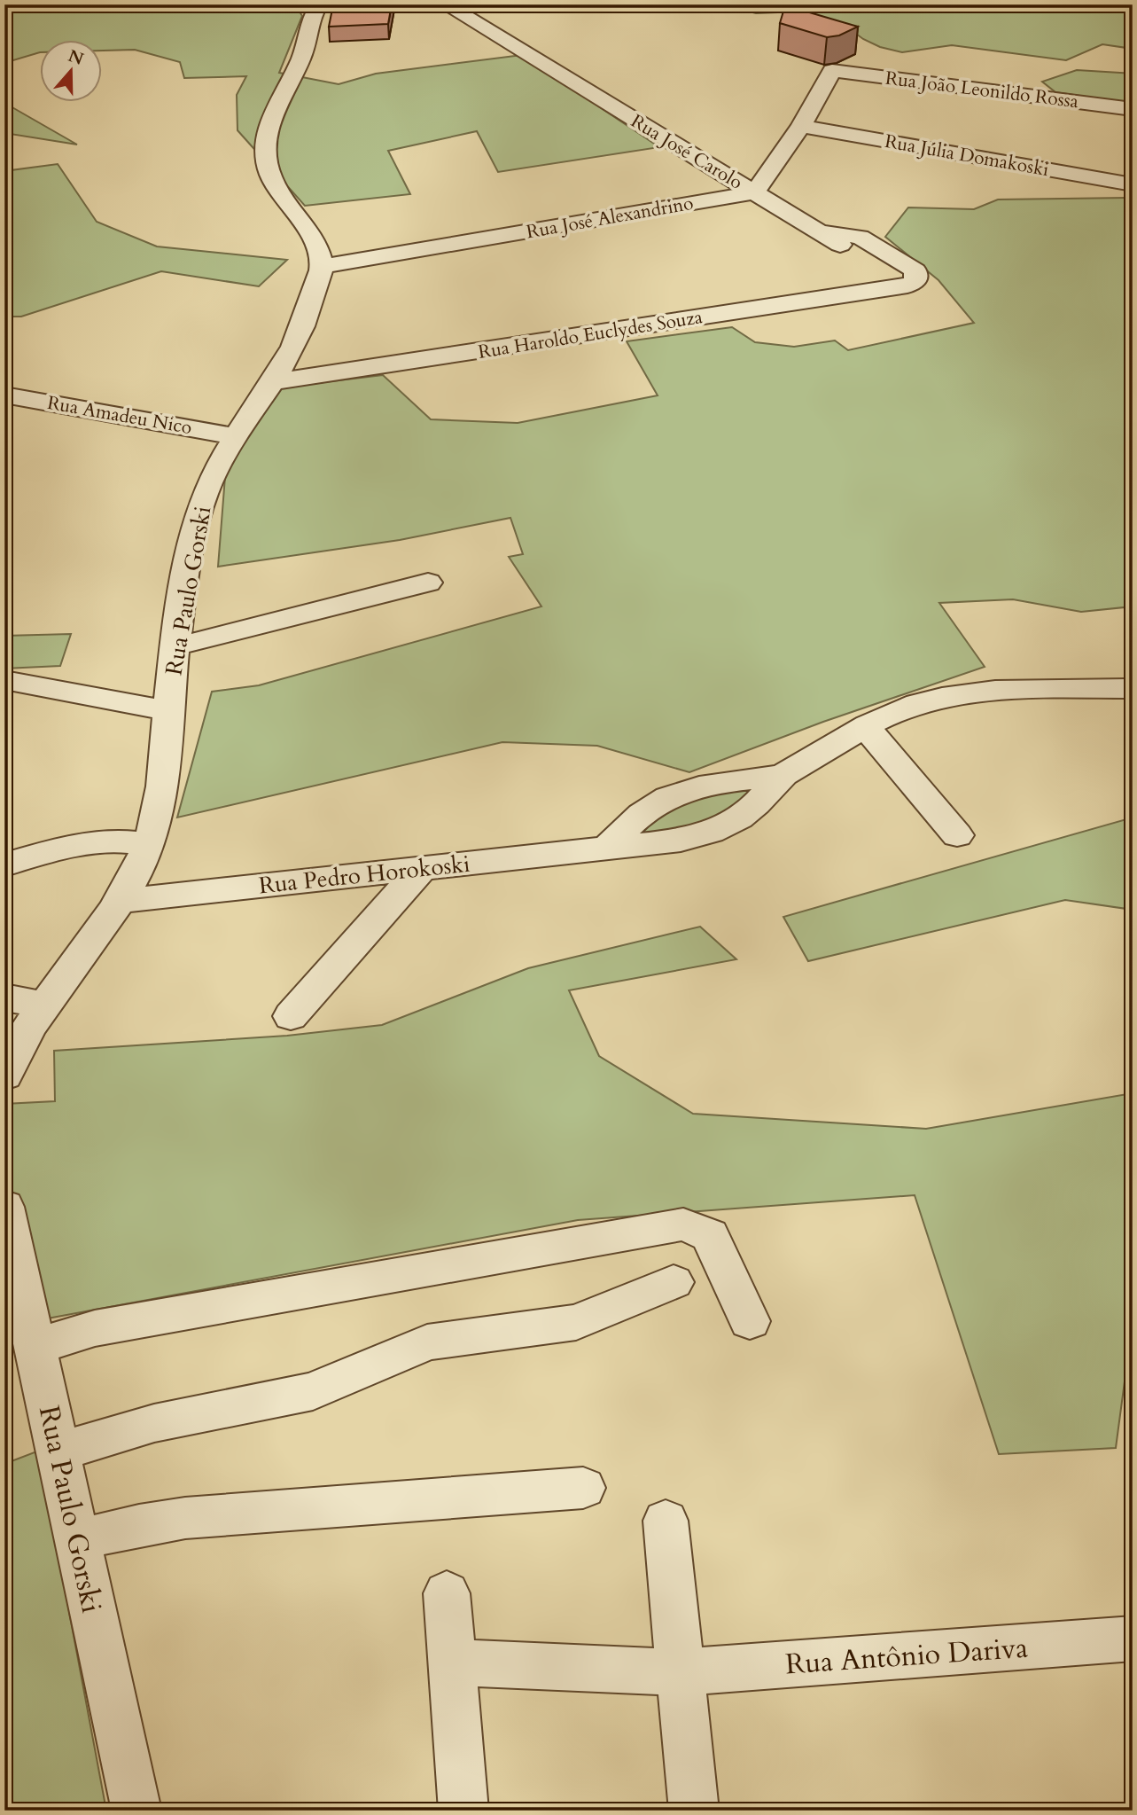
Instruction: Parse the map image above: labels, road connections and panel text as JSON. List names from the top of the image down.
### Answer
{
  "streets": {
    "street": [
      "Rua João Leonildo Rossa",
      "Rua José Carolo",
      "Rua Júlia Domakoski",
      "Rua José Alexandrino",
      "Rua Haroldo Euclydes Souza",
      "Rua Amadeu Nico",
      "Rua Paulo Gorski",
      "Rua Pedro Horokoski",
      "Rua Antônio Dariva"
    ]
  },
  "crossings": [
    ["Rua João Leonildo Rossa", "Rua Júlia Domakoski"],
    ["Rua José Carolo", "Rua José Alexandrino"],
    ["Rua José Carolo", "Rua Haroldo Euclydes Souza"],
    ["Rua José Alexandrino", "Rua Paulo Gorski"],
    ["Rua Haroldo Euclydes Souza", "Rua Paulo Gorski"],
    ["Rua Amadeu Nico", "Rua Paulo Gorski"],
    ["Rua Paulo Gorski", "Rua Pedro Horokoski"]
  ],
  "north": "top"
}
